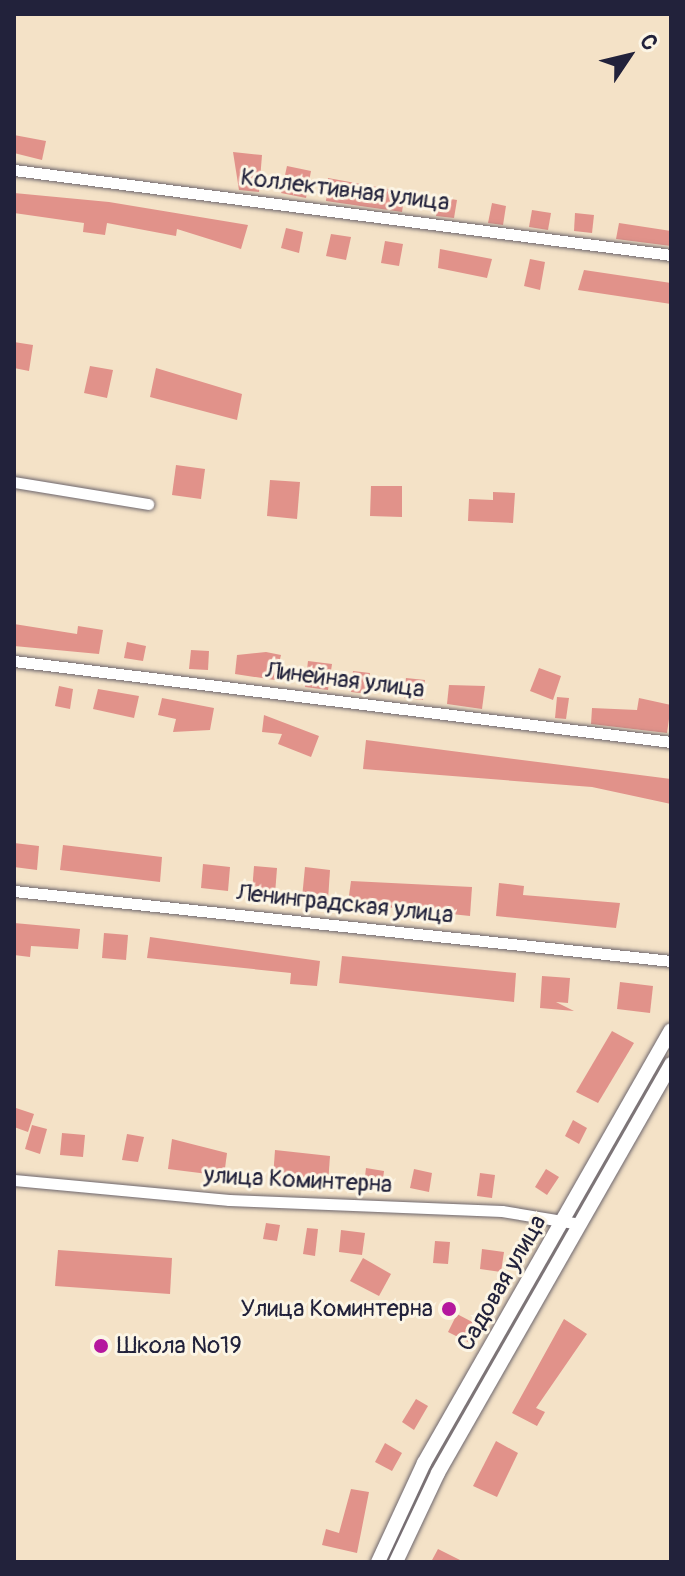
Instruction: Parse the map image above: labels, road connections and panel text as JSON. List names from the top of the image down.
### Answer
{
  "streets": {
    "street": [
      "Коллективная улица",
      "Линейная улица",
      "Ленинградская улица",
      "улица Коминтерна",
      "Садовая улица"
    ]
  },
  "crossings": [
    ["улица Коминтерна", "Садовая улица"]
  ],
  "places": ["Улица Коминтерна", "Школа №19"],
  "north": "top right"
}
